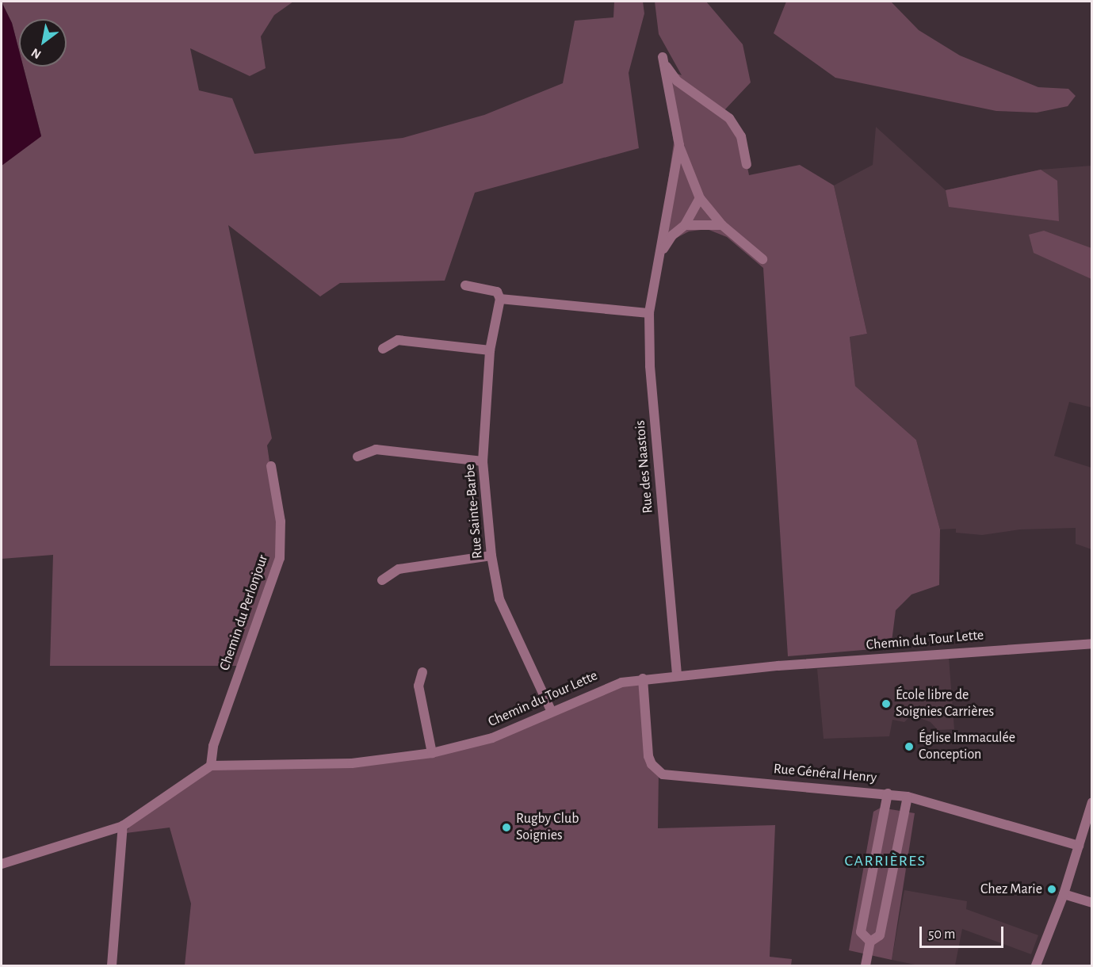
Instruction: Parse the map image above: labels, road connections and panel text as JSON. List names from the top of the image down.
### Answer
{
  "streets": {
    "street": [
      "Rue des Naastois",
      "Rue Sainte-Barbe",
      "Chemin du Perlonjour",
      "Chemin du Tour Lette",
      "Rue Général Henry"
    ]
  },
  "crossings": [
    ["Rue des Naastois", "Chemin du Tour Lette"],
    ["Rue Sainte-Barbe", "Chemin du Tour Lette"],
    ["Chemin du Perlonjour", "Chemin du Tour Lette"],
    ["Chemin du Tour Lette", "Rue Général Henry"]
  ],
  "districts": ["CARRIÈRES"],
  "places": [
    "École libre de Soignies Carrières",
    "Église Immaculée Conception",
    "Rugby Club Soignies",
    "Chez Marie"
  ],
  "scale_bar": "50 m",
  "north": "bottom left"
}
